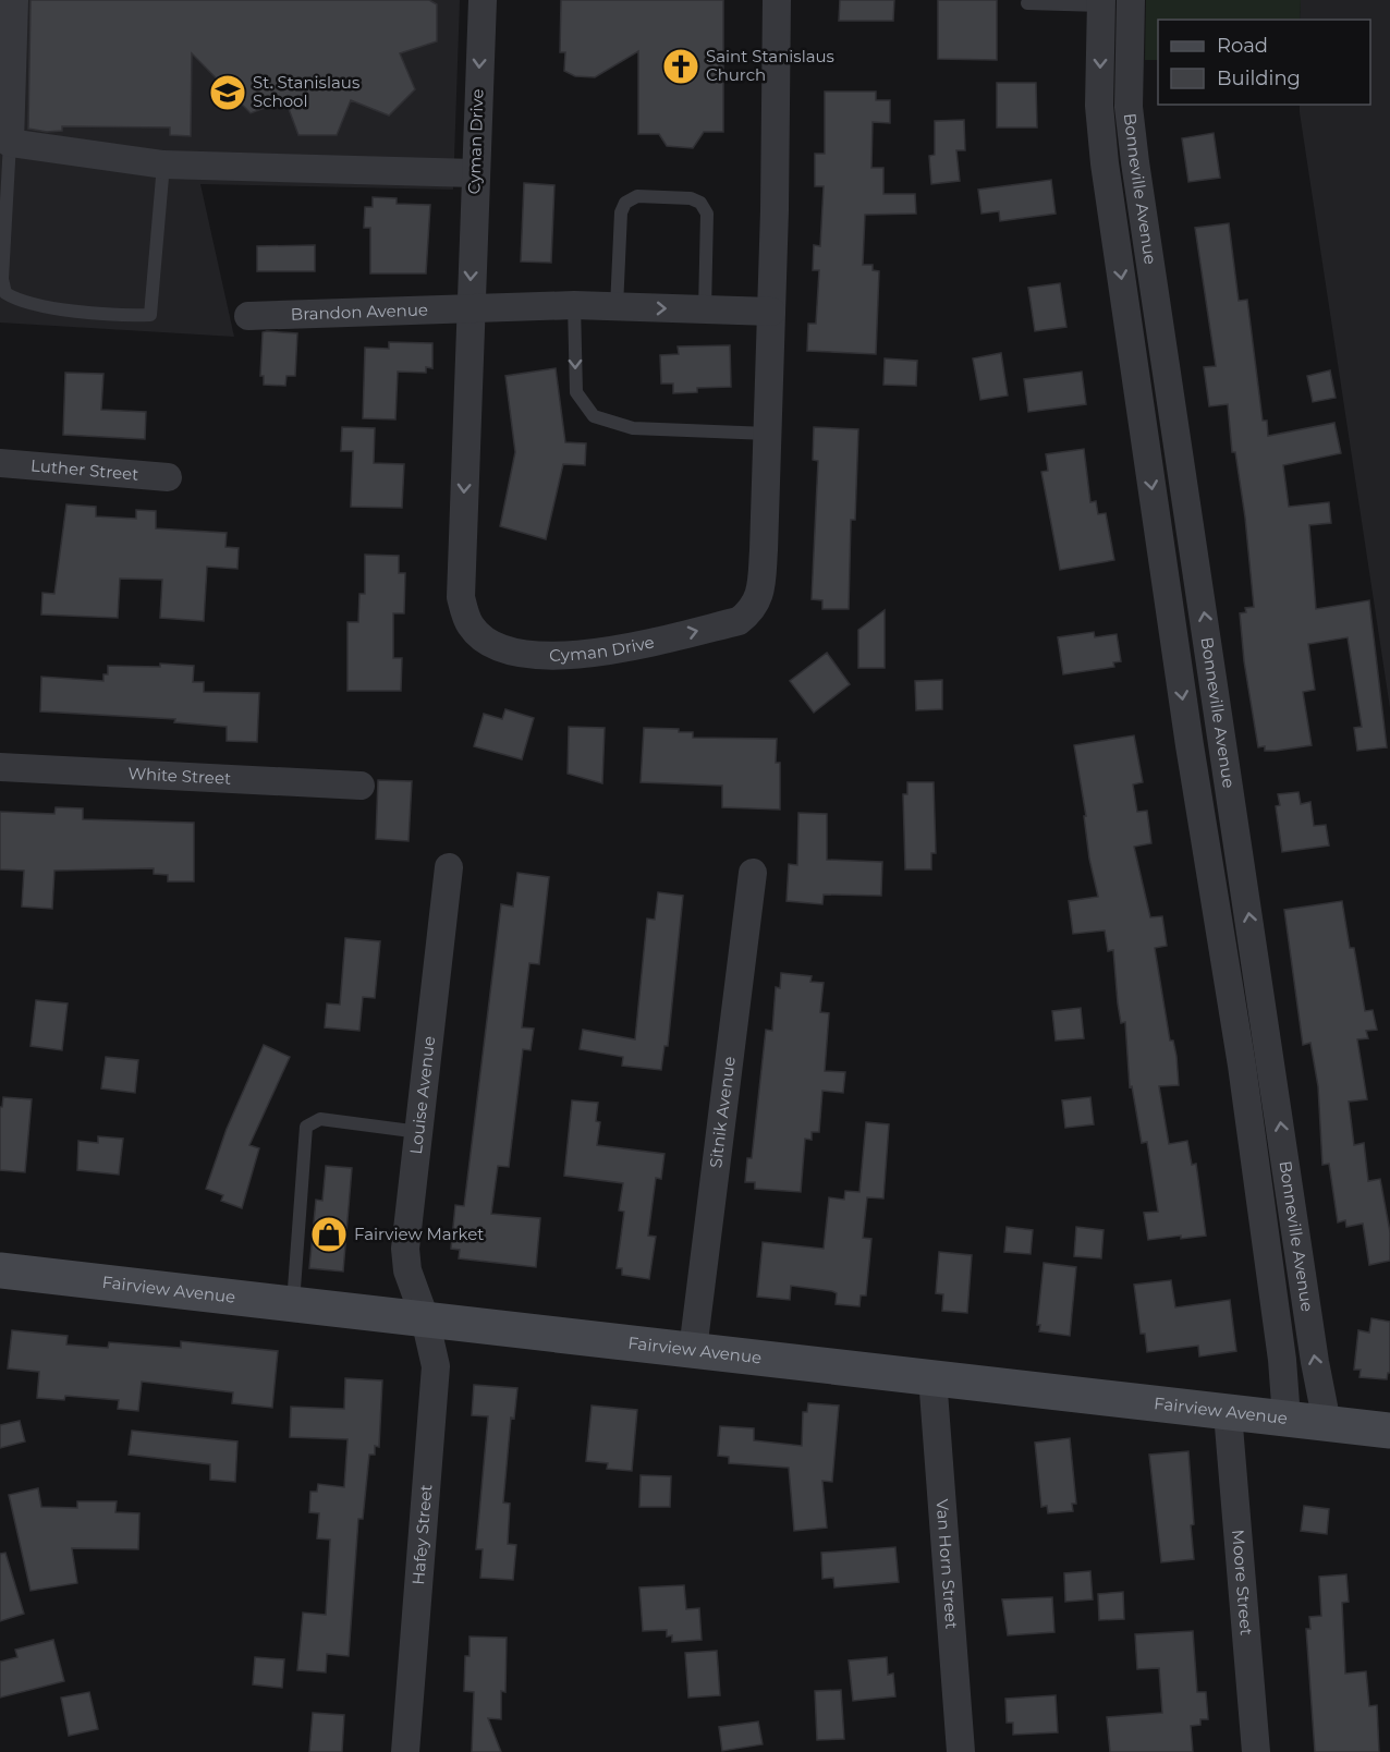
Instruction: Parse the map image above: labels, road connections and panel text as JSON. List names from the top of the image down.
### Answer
{
  "streets": {
    "main road": ["Fairview Avenue"],
    "street": [
      "Cyman Drive",
      "Bonneville Avenue",
      "Brandon Avenue",
      "Luther Street",
      "White Street",
      "Louise Avenue",
      "Sitnik Avenue",
      "Hafey Street",
      "Van Horn Street",
      "Moore Street"
    ]
  },
  "crossings": [
    ["Cyman Drive", "Brandon Avenue"],
    ["Bonneville Avenue", "Fairview Avenue"],
    ["Louise Avenue", "Fairview Avenue"],
    ["Louise Avenue", "Hafey Street"],
    ["Sitnik Avenue", "Fairview Avenue"],
    ["Fairview Avenue", "Hafey Street"],
    ["Fairview Avenue", "Van Horn Street"],
    ["Fairview Avenue", "Moore Street"]
  ],
  "places": {
    "church": ["Saint Stanislaus Church"],
    "school or university": ["St. Stanislaus School"],
    "shop": ["Fairview Market"]
  },
  "legend": ["Road", "Building"]
}
